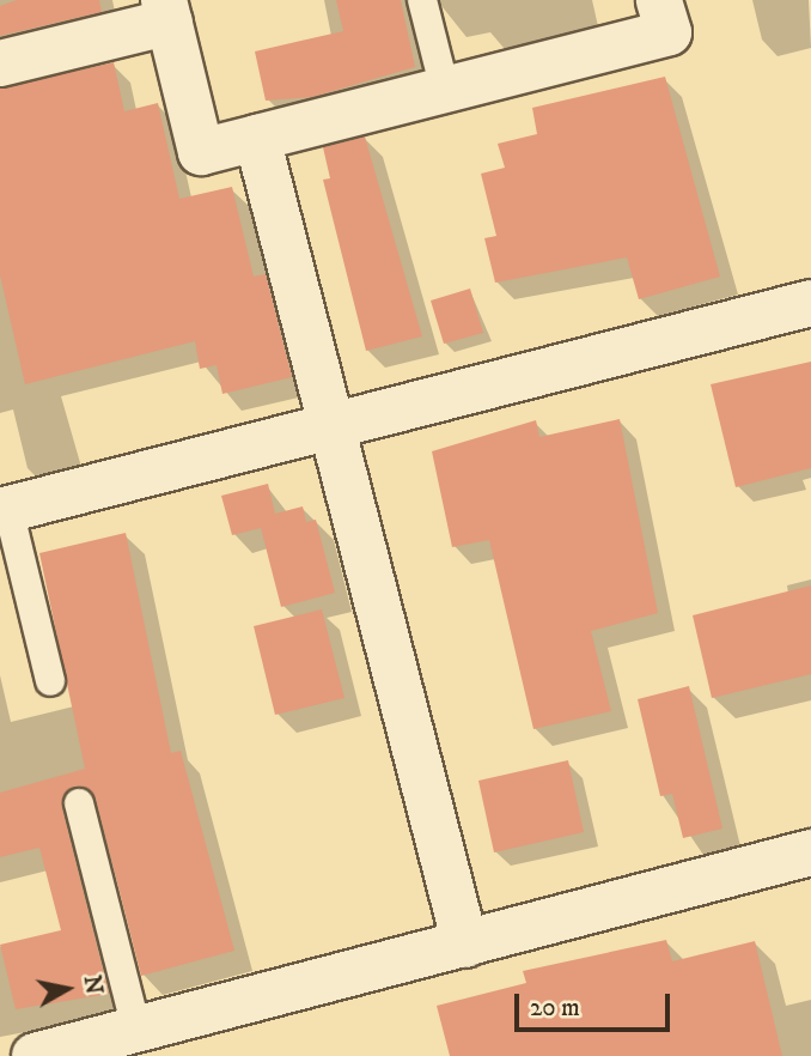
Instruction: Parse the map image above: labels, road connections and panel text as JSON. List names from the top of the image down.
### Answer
{
  "scale_bar": "20 m",
  "north": "right"
}
